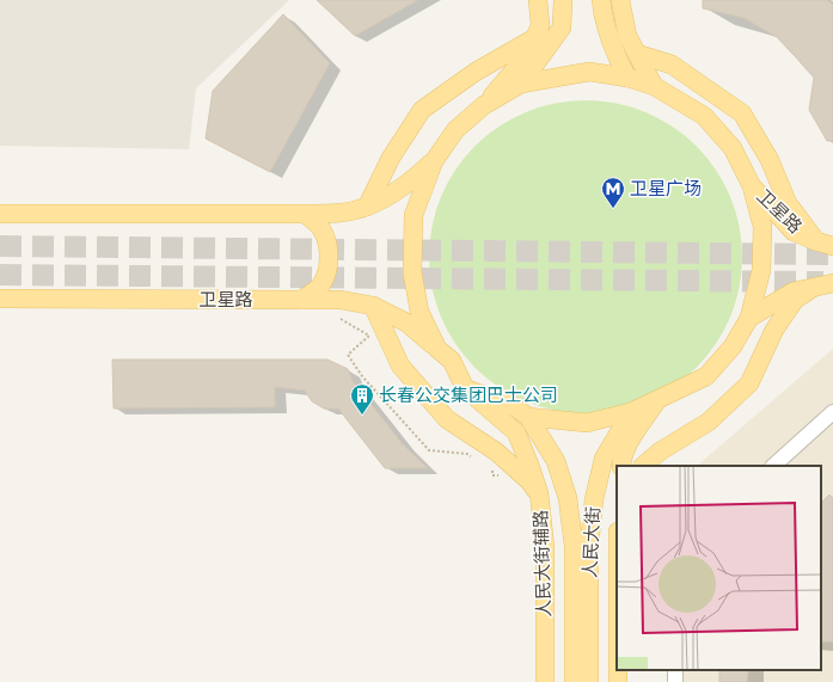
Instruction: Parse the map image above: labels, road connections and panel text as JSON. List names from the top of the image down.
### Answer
{
  "streets": {
    "main road": ["卫星路", "人民大街", "人民大街辅路"]
  },
  "places": {
    "metro station": ["卫星广场"],
    "building": ["长春公交集团巴士公司"]
  }
}
